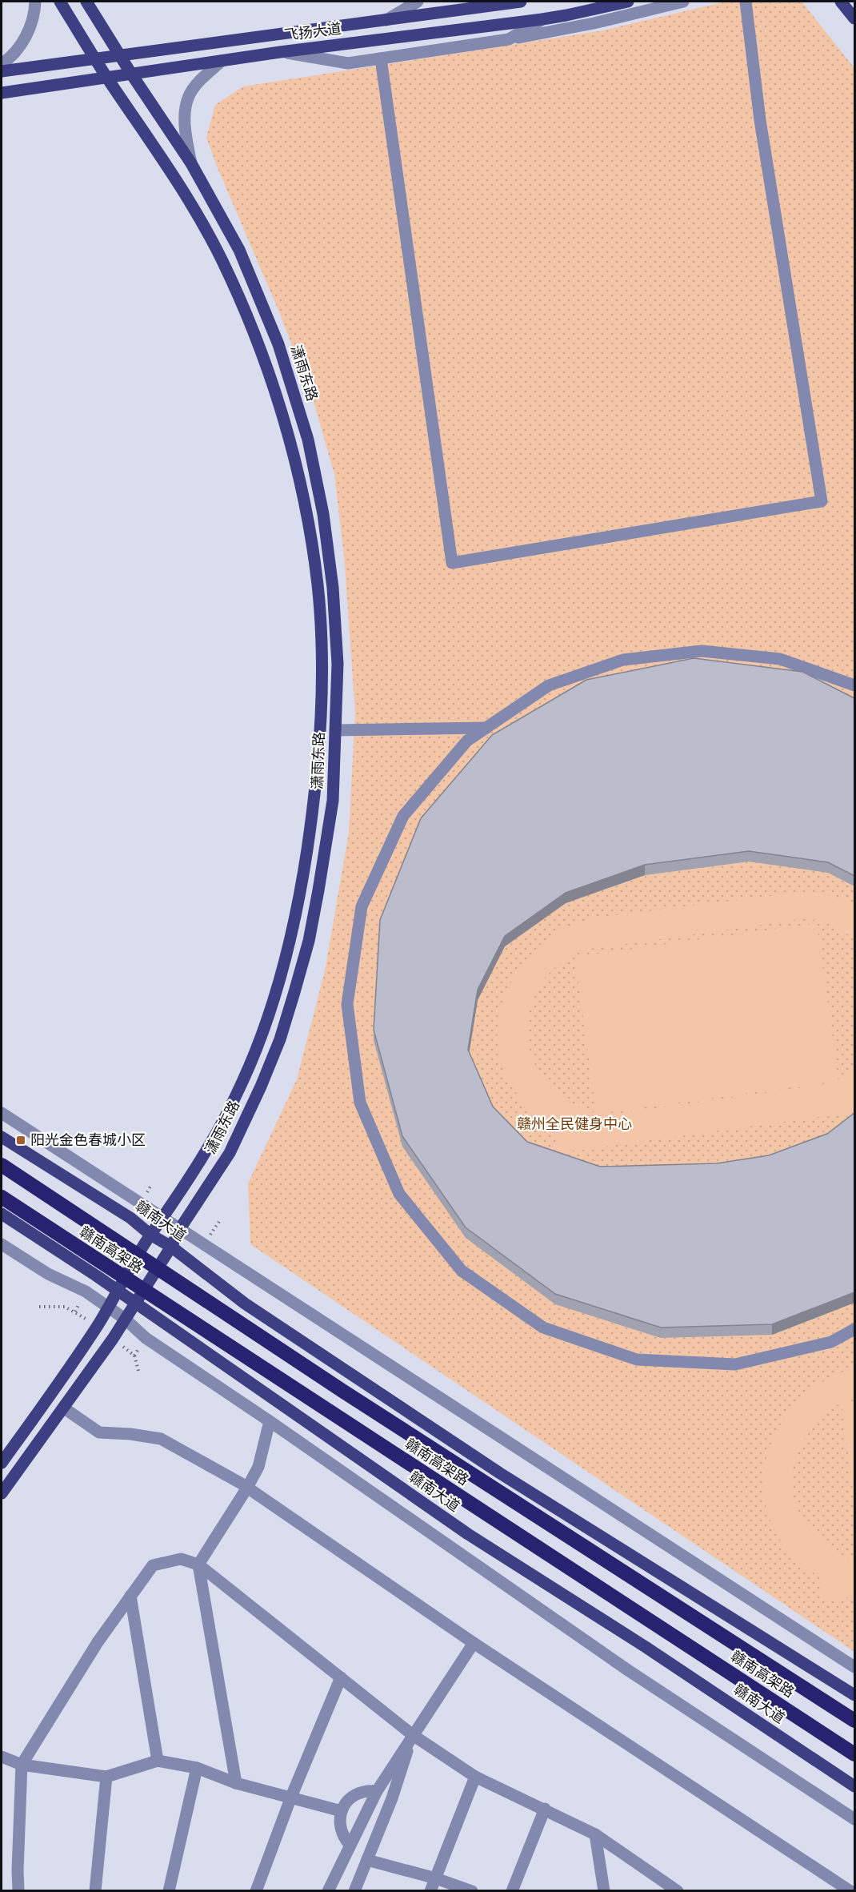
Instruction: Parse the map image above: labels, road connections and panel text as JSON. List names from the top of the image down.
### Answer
{
  "streets": {
    "highway": ["赣南高架路"],
    "main road": ["飞扬大道", "潇雨东路", "赣南大道"]
  },
  "crossings": [
    ["飞扬大道", "潇雨东路"],
    ["潇雨东路", "赣南大道"]
  ],
  "parks": ["赣州全民健身中心"],
  "places": {
    "transit": ["阳光金色春城小区"]
  }
}
